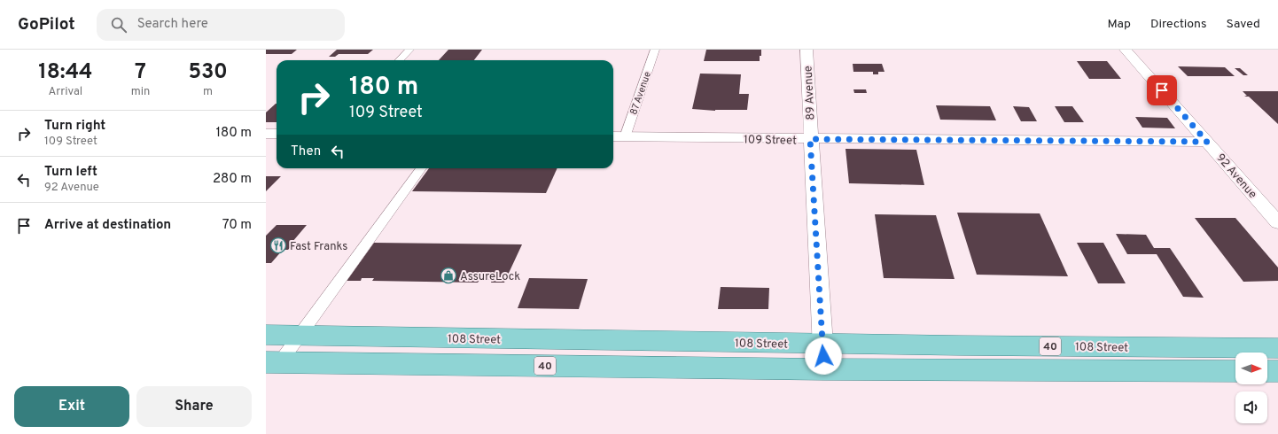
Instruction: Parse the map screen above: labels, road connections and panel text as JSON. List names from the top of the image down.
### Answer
{
  "streets": {
    "main road": ["108 Street", "40"],
    "street": [
      "87 Avenue",
      "89 Avenue",
      "109 Street",
      "92 Avenue"
    ]
  },
  "crossings": [
    ["87 Avenue", "109 Street"],
    ["89 Avenue", "109 Street"],
    ["89 Avenue", "108 Street"],
    ["109 Street", "92 Avenue"]
  ],
  "places": {
    "restaurant": ["Fast Franks"],
    "shop": ["AssureLock"]
  },
  "north": "right",
  "page": {
    "header": "GoPilot",
    "search": "Search here",
    "nav": ["Map", "Directions", "Saved"],
    "eta": [
      "18:44",
      "Arrival",
      "7",
      "min",
      "530",
      "m"
    ],
    "turn": ["180 m", "109 Street"],
    "list": [
      {
        "name": "Turn right",
        "note": "109 Street",
        "value": "180 m"
      },
      {
        "name": "Turn left",
        "note": "92 Avenue",
        "value": "280 m"
      },
      {
        "name": "Arrive at destination",
        "value": "70 m"
      }
    ],
    "then": "Then",
    "buttons": ["Exit", "Share"]
  }
}
